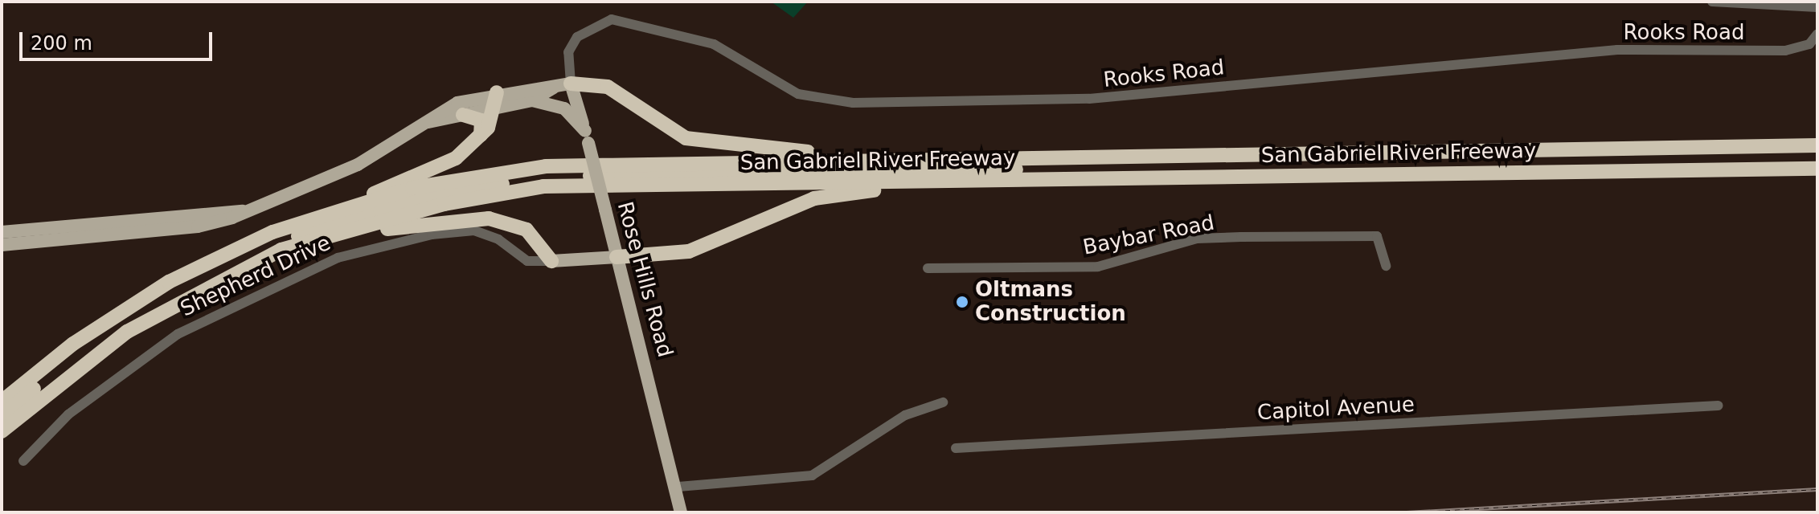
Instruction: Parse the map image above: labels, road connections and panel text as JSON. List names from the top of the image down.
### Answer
{
  "streets": {
    "highway": ["San Gabriel River Freeway"],
    "main road": ["Shepherd Drive", "Rose Hills Road"],
    "street": ["Rooks Road", "Baybar Road", "Capitol Avenue"]
  },
  "crossings": [
    ["Rooks Road", "Rose Hills Road"],
    ["Shepherd Drive", "Rose Hills Road"]
  ],
  "places": ["Oltmans Construction"],
  "scale_bar": "200 m"
}
